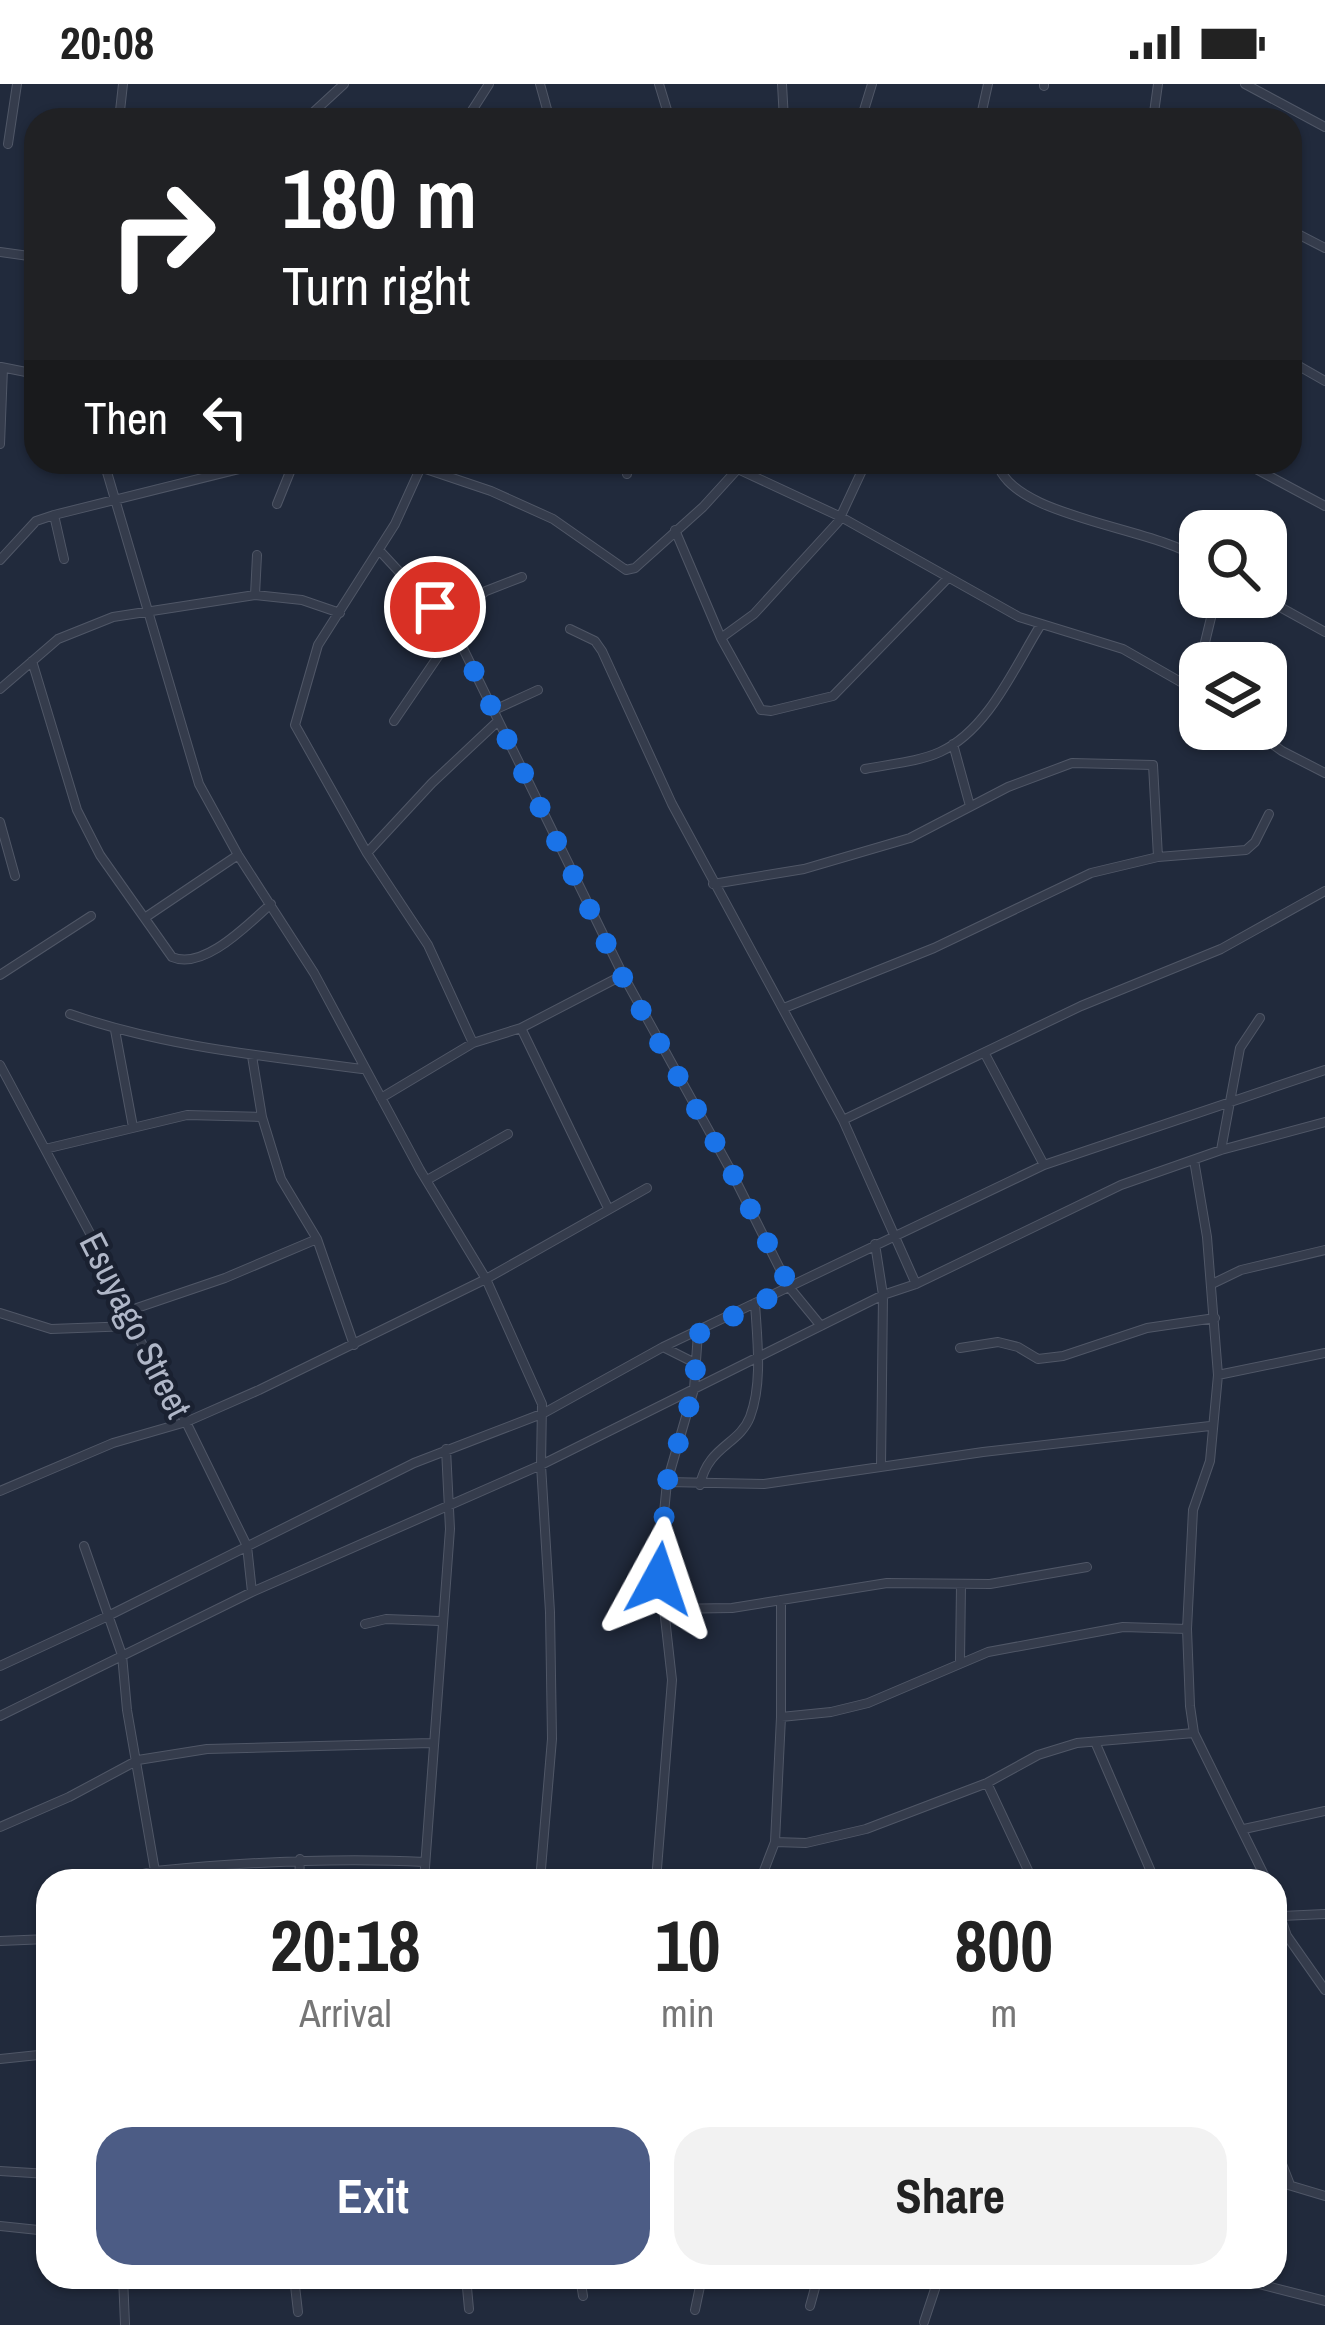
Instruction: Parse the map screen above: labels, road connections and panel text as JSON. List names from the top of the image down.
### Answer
{
  "streets": {
    "street": ["Esuyago Street"]
  },
  "page": {
    "status": "20:08",
    "turn": ["180 m", "Turn right"],
    "then": "Then",
    "eta": [
      "20:18",
      "Arrival",
      "10",
      "min",
      "800",
      "m"
    ],
    "buttons": ["Exit", "Share"]
  }
}
